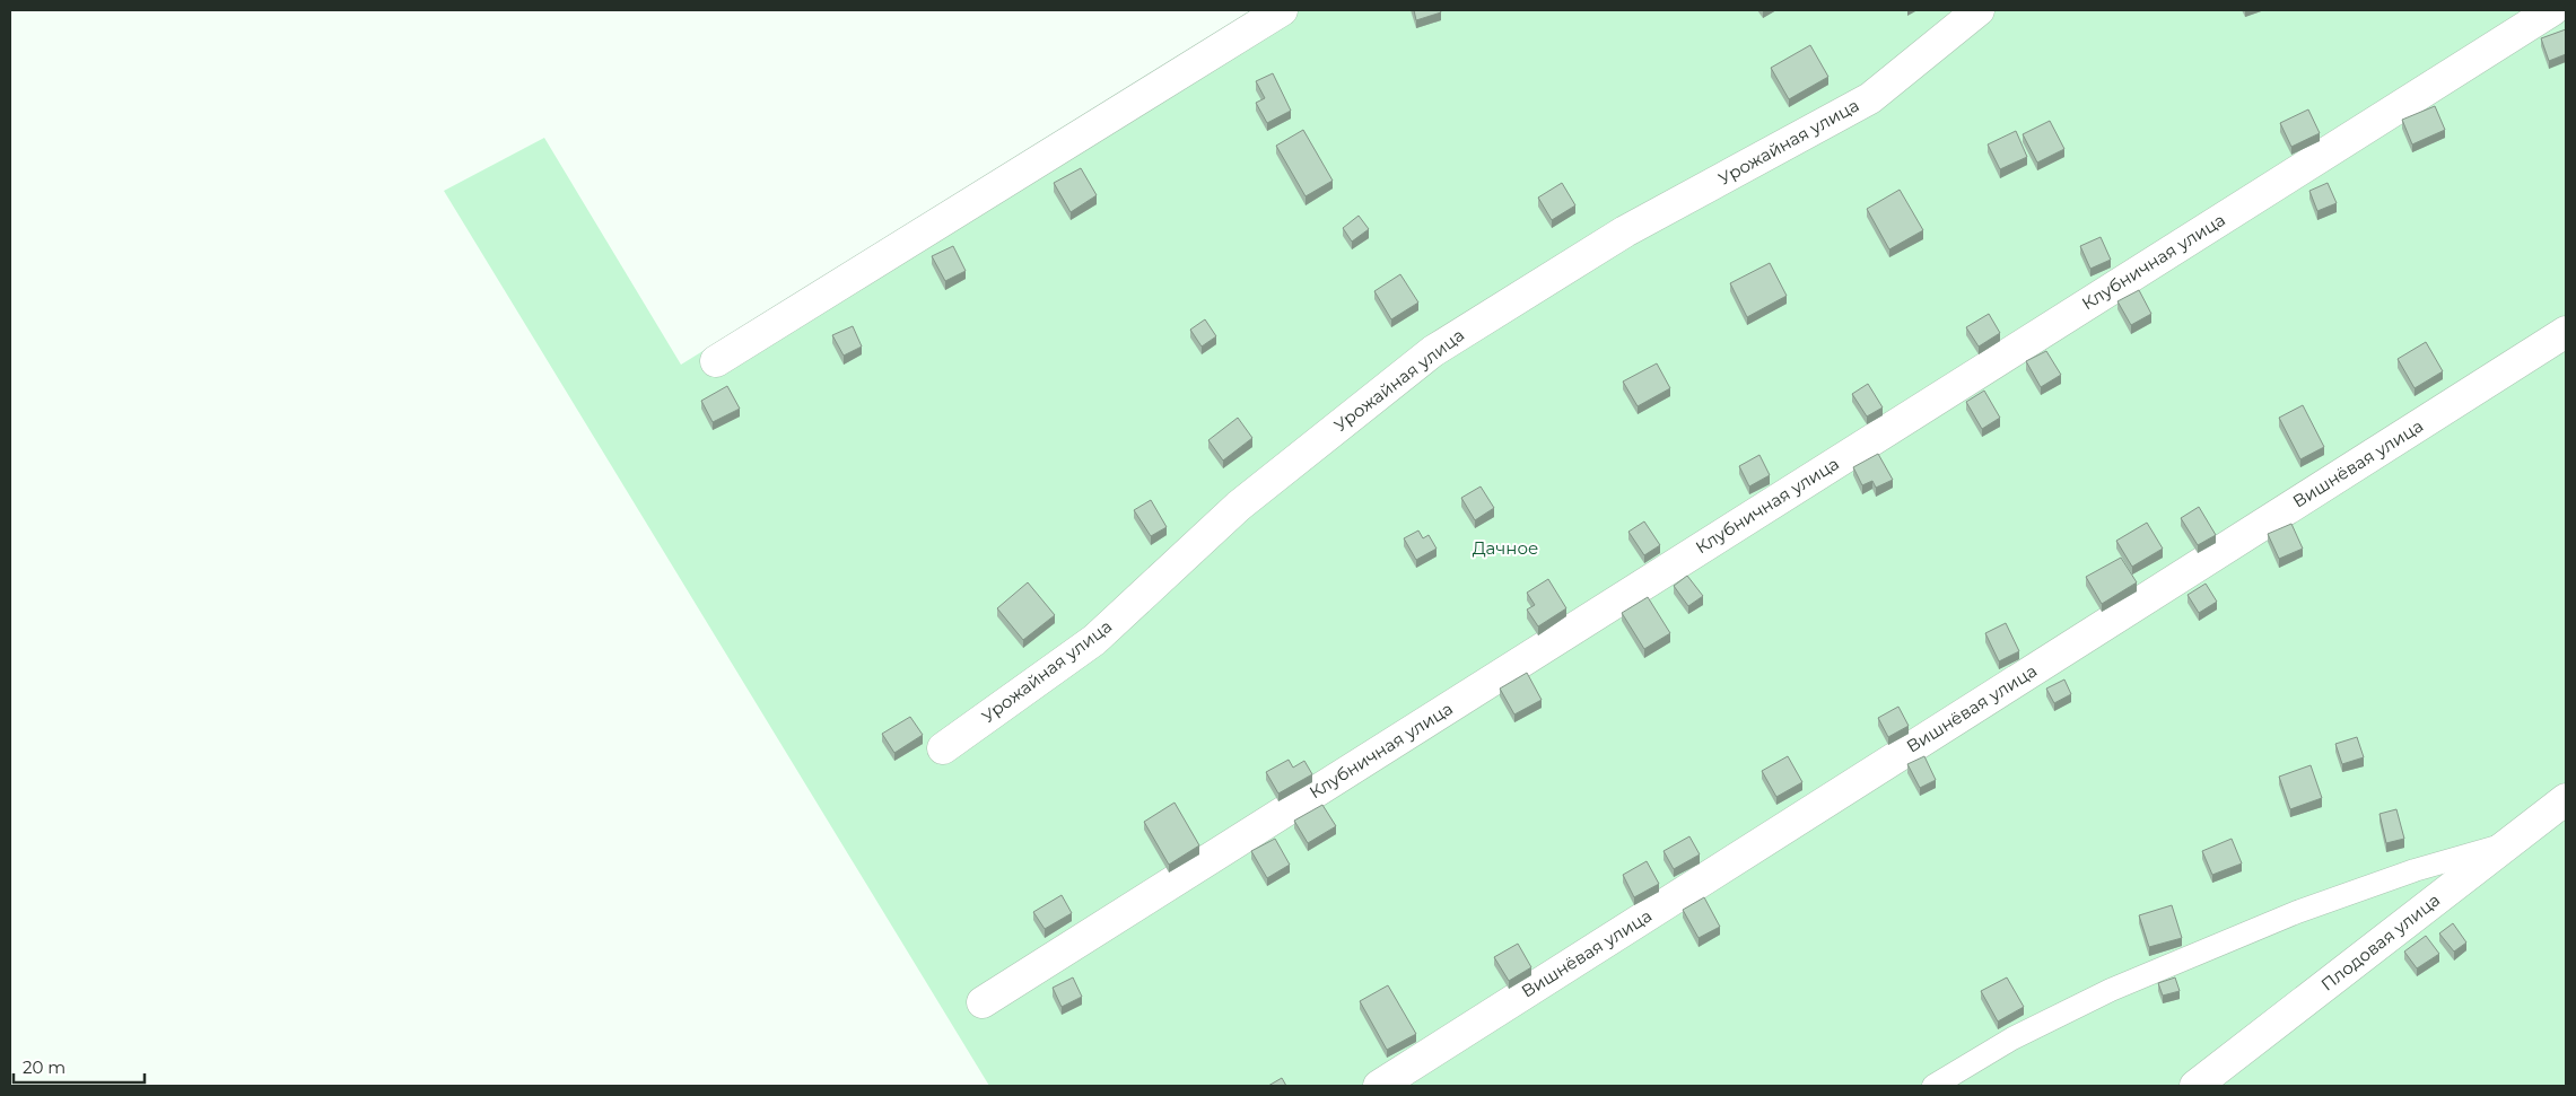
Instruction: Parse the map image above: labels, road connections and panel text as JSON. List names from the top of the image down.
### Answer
{
  "streets": {
    "street": [
      "Урожайная улица",
      "Клубничная улица",
      "Вишнёвая улица",
      "Плодовая улица"
    ]
  },
  "parks": ["Дачное"],
  "scale_bar": "20 m"
}
